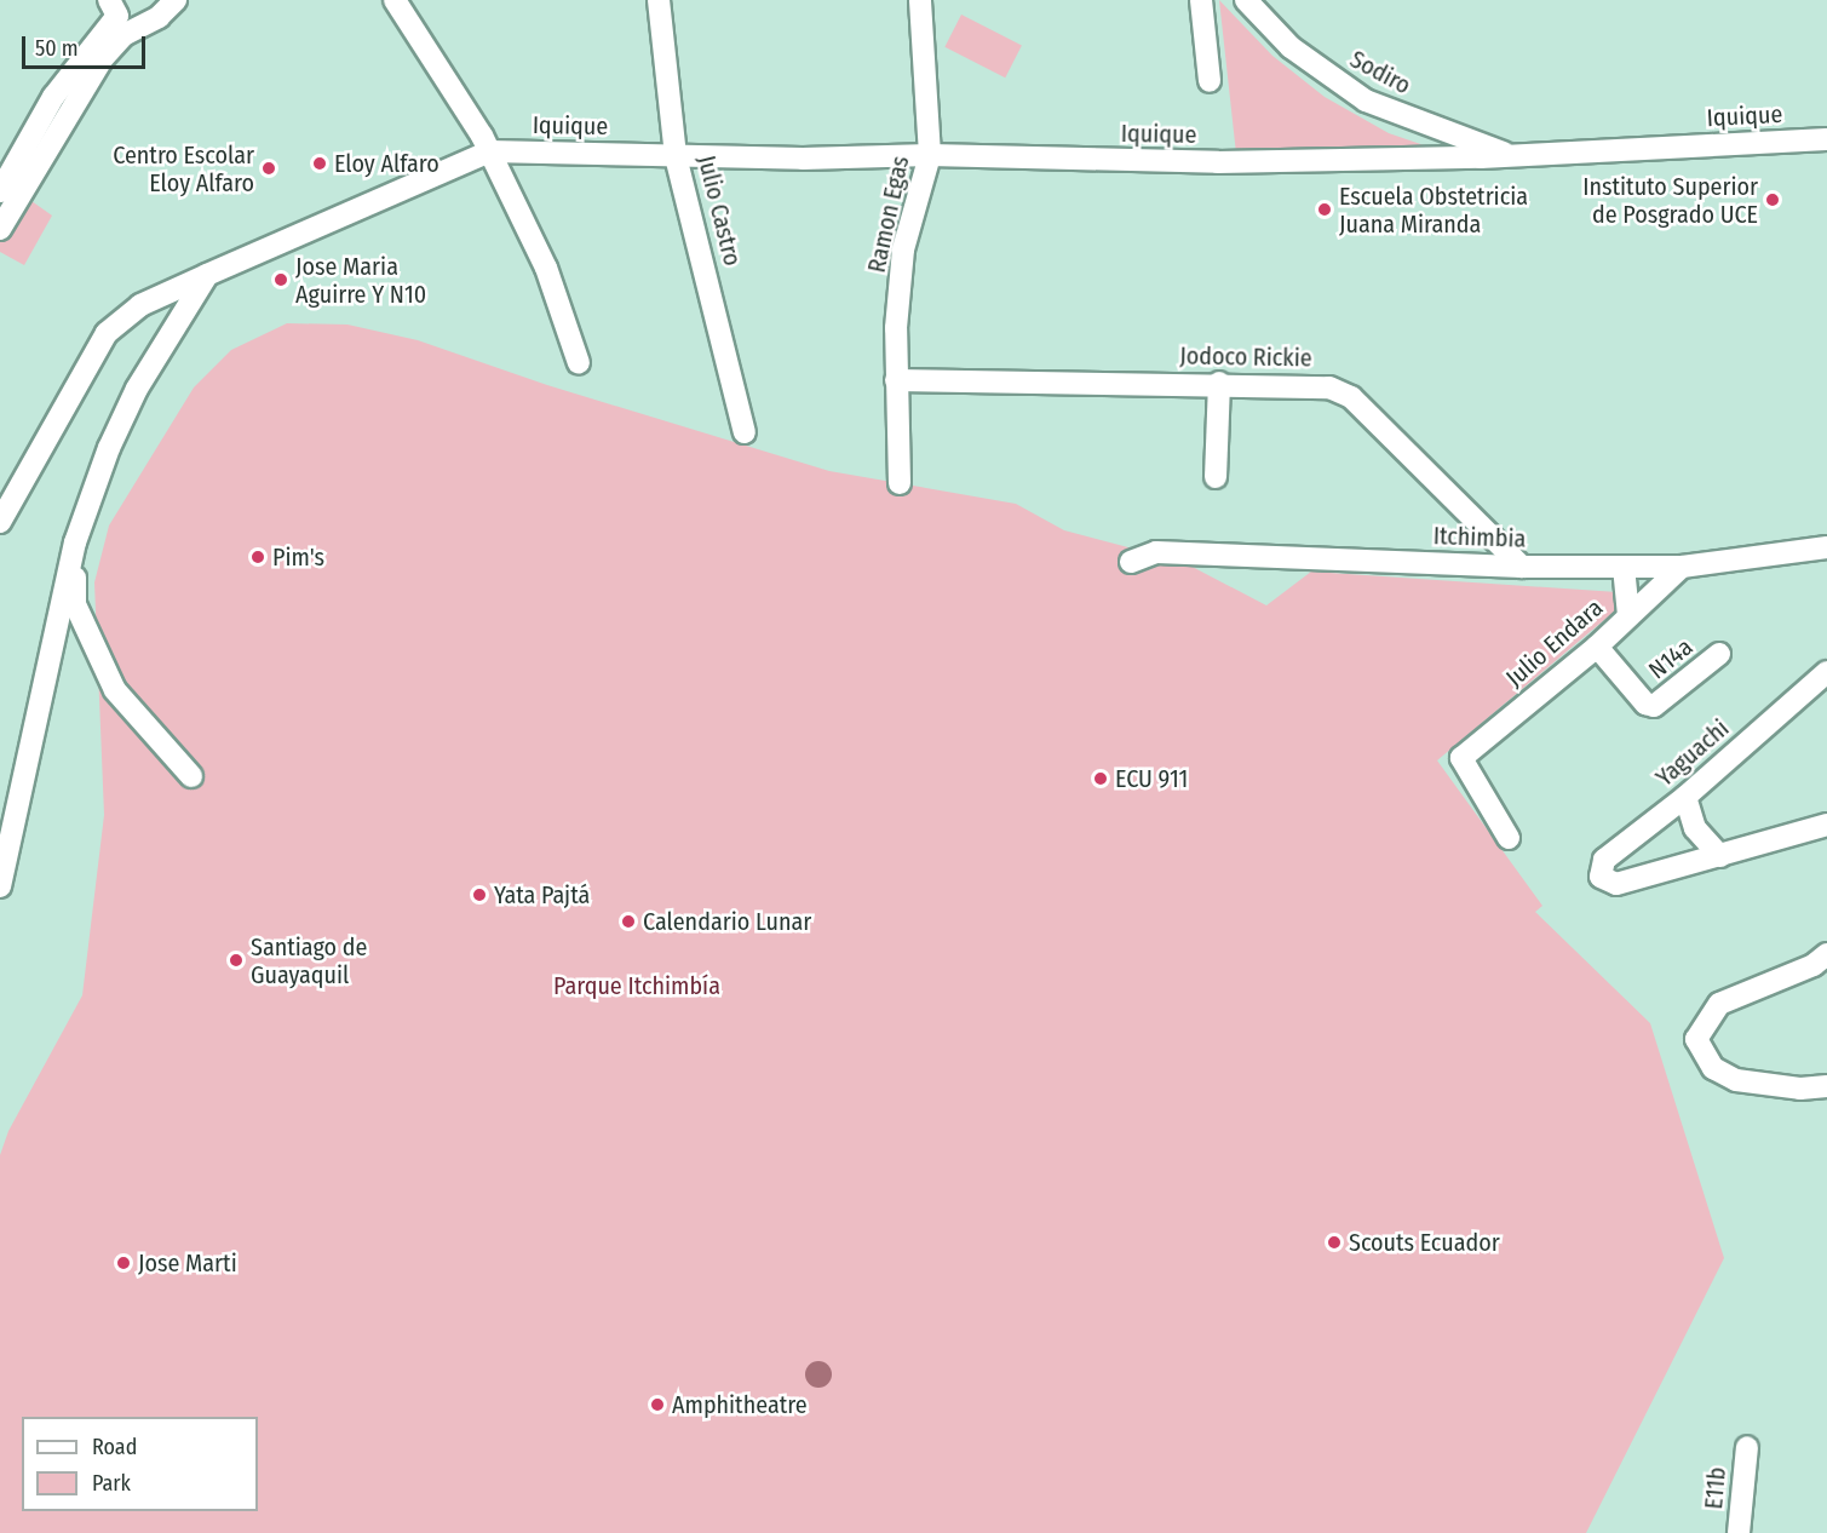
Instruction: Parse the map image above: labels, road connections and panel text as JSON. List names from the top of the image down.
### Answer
{
  "streets": {
    "street": [
      "Sodiro",
      "Iquique",
      "Julio Castro",
      "Ramon Egas",
      "Jodoco Rickie",
      "Itchimbia",
      "Julio Endara",
      "N14a",
      "Yaguachi",
      "E11b"
    ]
  },
  "crossings": [
    ["Sodiro", "Iquique"],
    ["Iquique", "Julio Castro"],
    ["Iquique", "Ramon Egas"],
    ["Ramon Egas", "Jodoco Rickie"],
    ["Jodoco Rickie", "Itchimbia"],
    ["Itchimbia", "Julio Endara"],
    ["Julio Endara", "N14a"]
  ],
  "parks": ["Parque Itchimbía"],
  "places": [
    "Eloy Alfaro",
    "Centro Escolar Eloy Alfaro",
    "Instituto Superior de Posgrado UCE",
    "Escuela Obstetricia Juana Miranda",
    "Jose Maria Aguirre Y N10",
    "Pim's",
    "ECU 911",
    "Yata Pajtá",
    "Calendario Lunar",
    "Santiago de Guayaquil",
    "Scouts Ecuador",
    "Jose Marti",
    "Amphitheatre"
  ],
  "legend": ["Road", "Park"],
  "scale_bar": "50 m"
}
